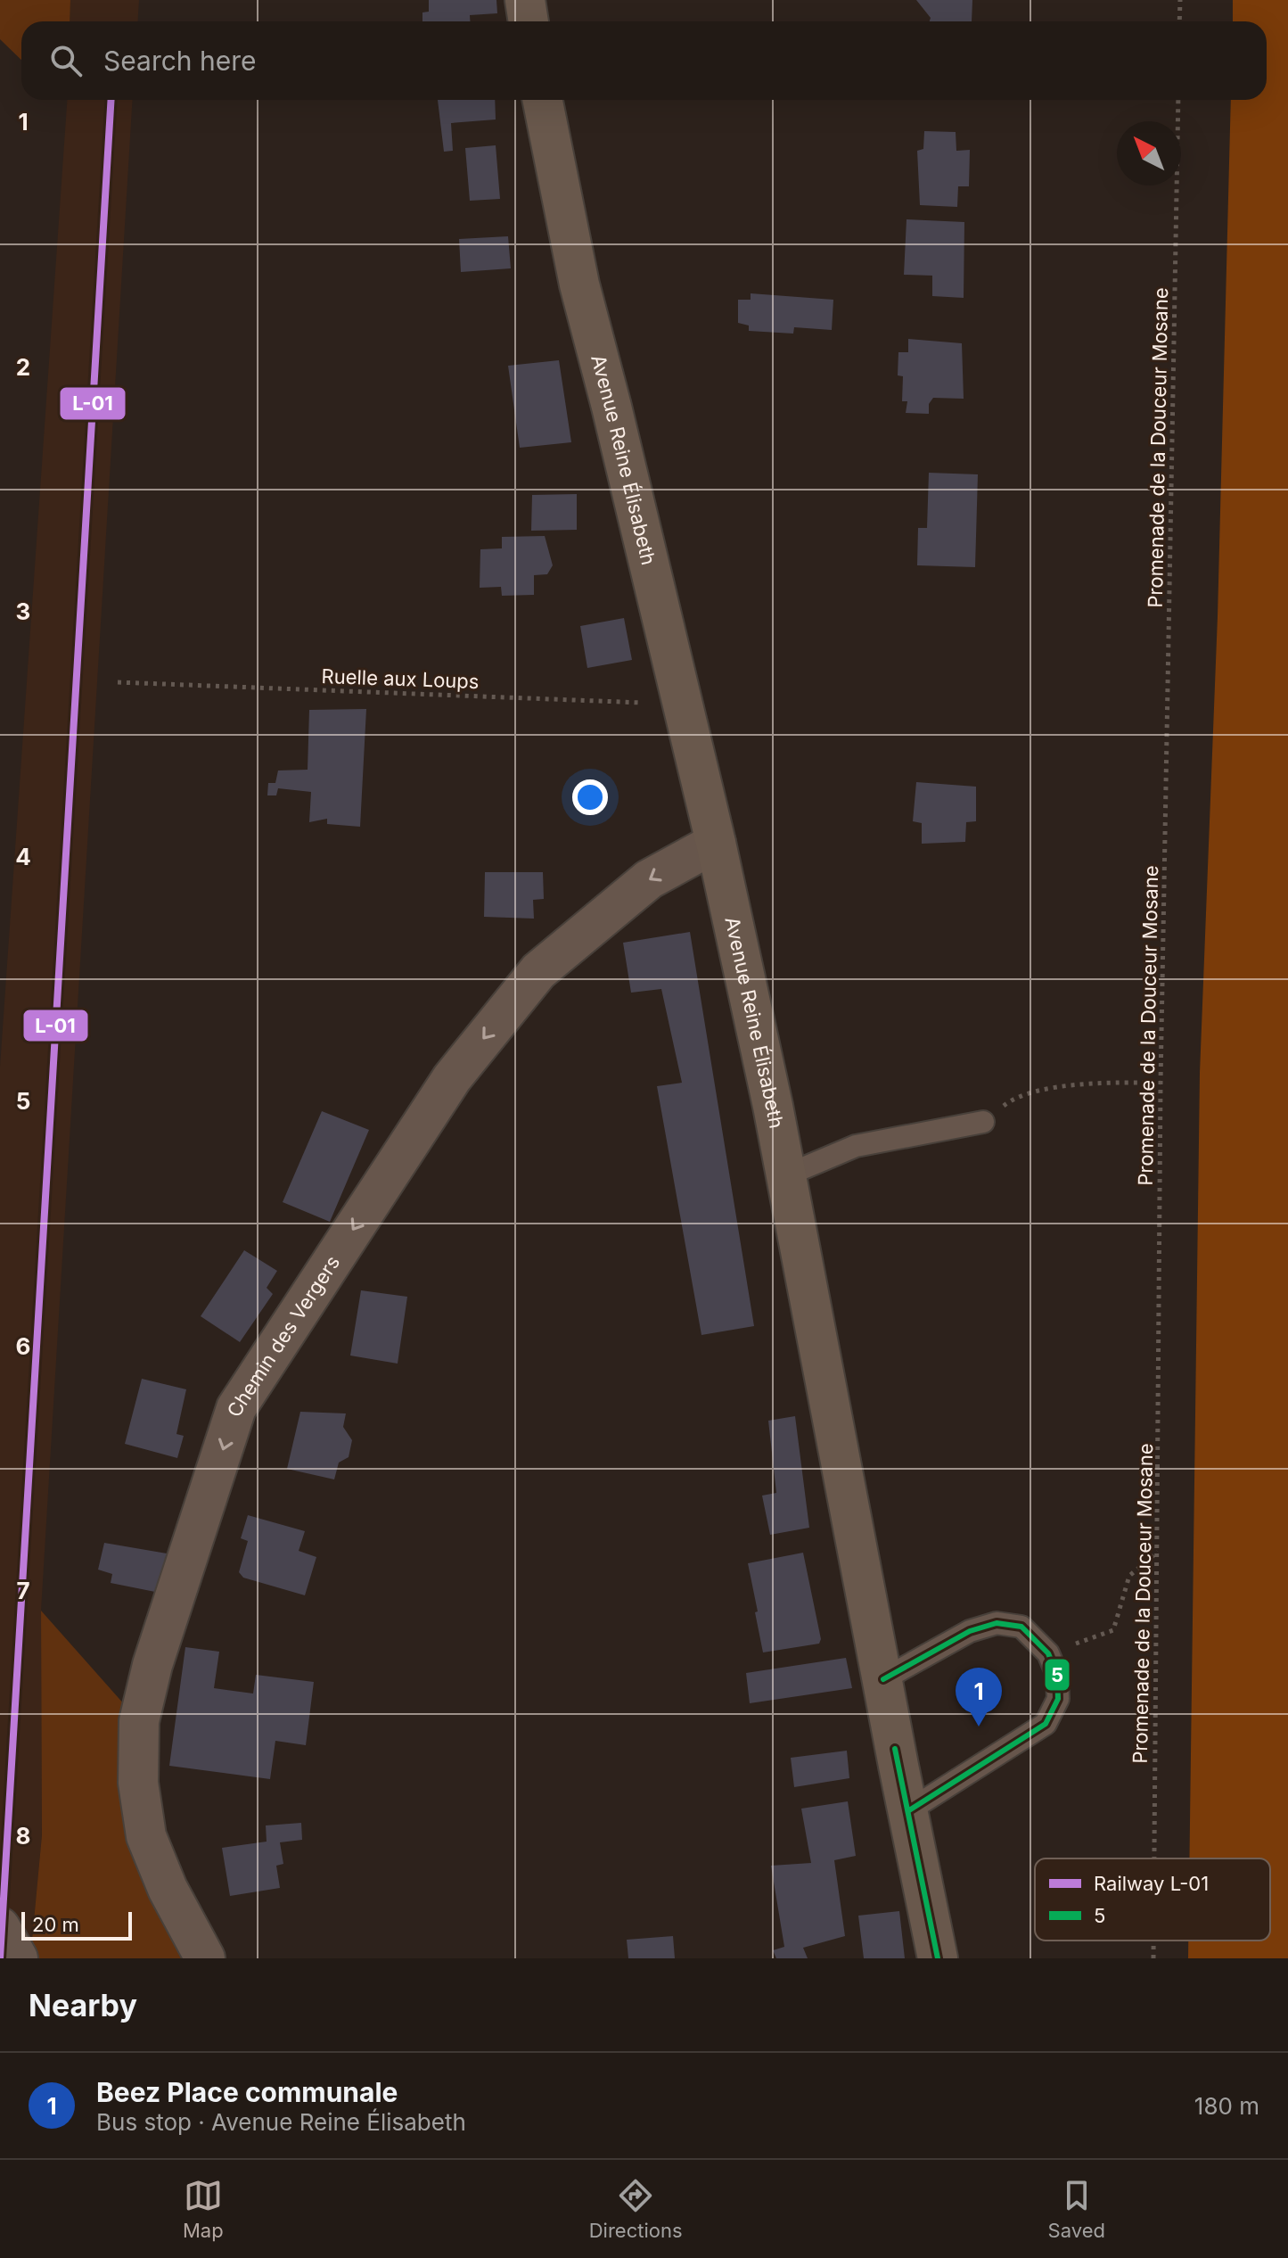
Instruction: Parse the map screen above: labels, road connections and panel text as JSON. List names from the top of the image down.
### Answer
{
  "streets": {
    "main road": ["Avenue Reine Élisabeth"],
    "street": ["Chemin des Vergers"],
    "path": ["Promenade de la Douceur Mosane", "Ruelle aux Loups"]
  },
  "crossings": [
    ["Avenue Reine Élisabeth", "Ruelle aux Loups"],
    ["Avenue Reine Élisabeth", "Chemin des Vergers"]
  ],
  "one_way": ["Chemin des Vergers"],
  "lines": ["rail line L-01", "transit line 5"],
  "legend": ["Railway L-01", "5"],
  "scale_bar": "20 m",
  "north": "top left",
  "page": {
    "search": "Search here",
    "pins": "1",
    "scale": "20 m",
    "heading": "Nearby",
    "list": [
      {
        "mark": "1",
        "name": "Beez Place communale",
        "note": "Bus stop · Avenue Reine Élisabeth",
        "value": "180 m"
      }
    ],
    "nav": ["Map", "Directions", "Saved"]
  },
  "grid": {
    "rows": [
      "1",
      "2",
      "3",
      "4",
      "5",
      "6",
      "7",
      "8"
    ]
  }
}
